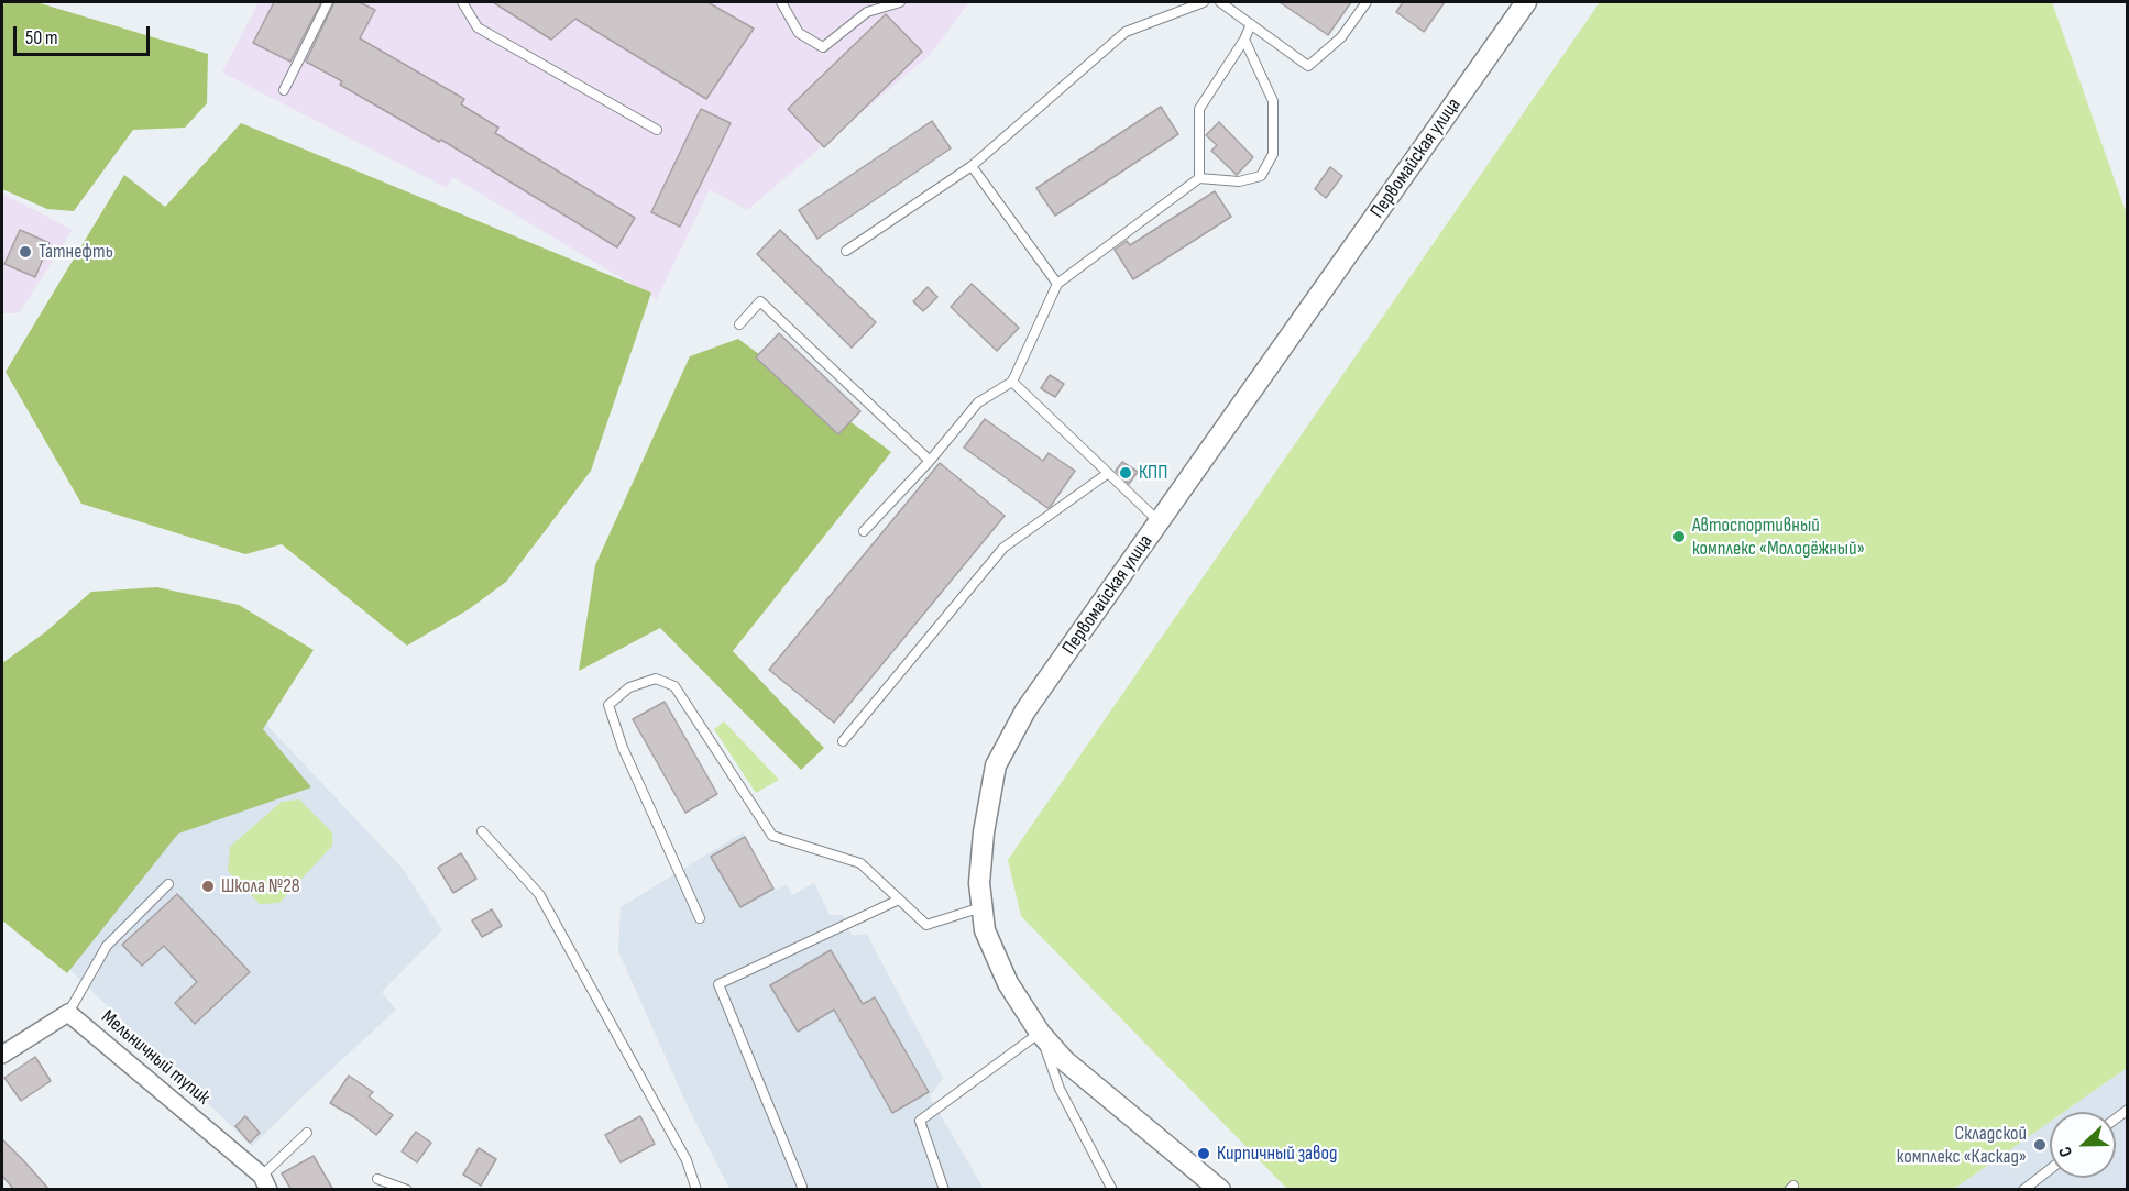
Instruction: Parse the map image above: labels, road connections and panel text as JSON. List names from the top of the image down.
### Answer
{
  "streets": {
    "street": ["Первомайская улица", "Мельничный тупик"]
  },
  "places": [
    "Татнефть",
    "КПП",
    "Автоспортивный комплекс «Молодёжный»",
    "Школа №28",
    "Складской комплекс «Каскад»",
    "Кирпичный завод"
  ],
  "scale_bar": "50 m",
  "north": "left"
}
